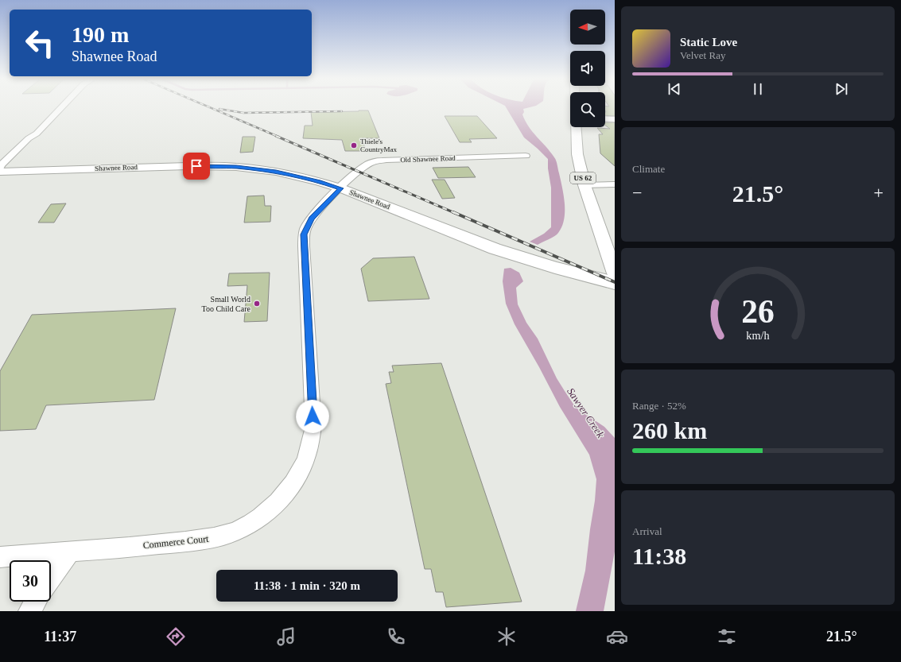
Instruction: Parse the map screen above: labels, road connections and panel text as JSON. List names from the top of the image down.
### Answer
{
  "streets": {
    "main road": ["Shawnee Road", "US 62"],
    "street": ["Old Shawnee Road", "Commerce Court"]
  },
  "crossings": [
    ["Old Shawnee Road", "Shawnee Road"],
    ["Old Shawnee Road", "Commerce Court"],
    ["Shawnee Road", "Commerce Court"]
  ],
  "water": ["Sawyer Creek"],
  "places": ["Thiele's CountryMax", "Small World Too Child Care"],
  "north": "left",
  "page": {
    "turn": ["190 m", "Shawnee Road"],
    "song": ["Static Love", "Velvet Ray"],
    "tile": [
      "Climate",
      ["Range · 52%", "260 km"],
      ["Arrival", "11:38"]
    ],
    "heat": ["−", "21.5°", "+"],
    "limit": "30",
    "trip": "11:38 · 1 min · 320 m",
    "tabs": ["11:37", "21.5°"],
    "gauge": ["26", "km/h"]
  }
}
